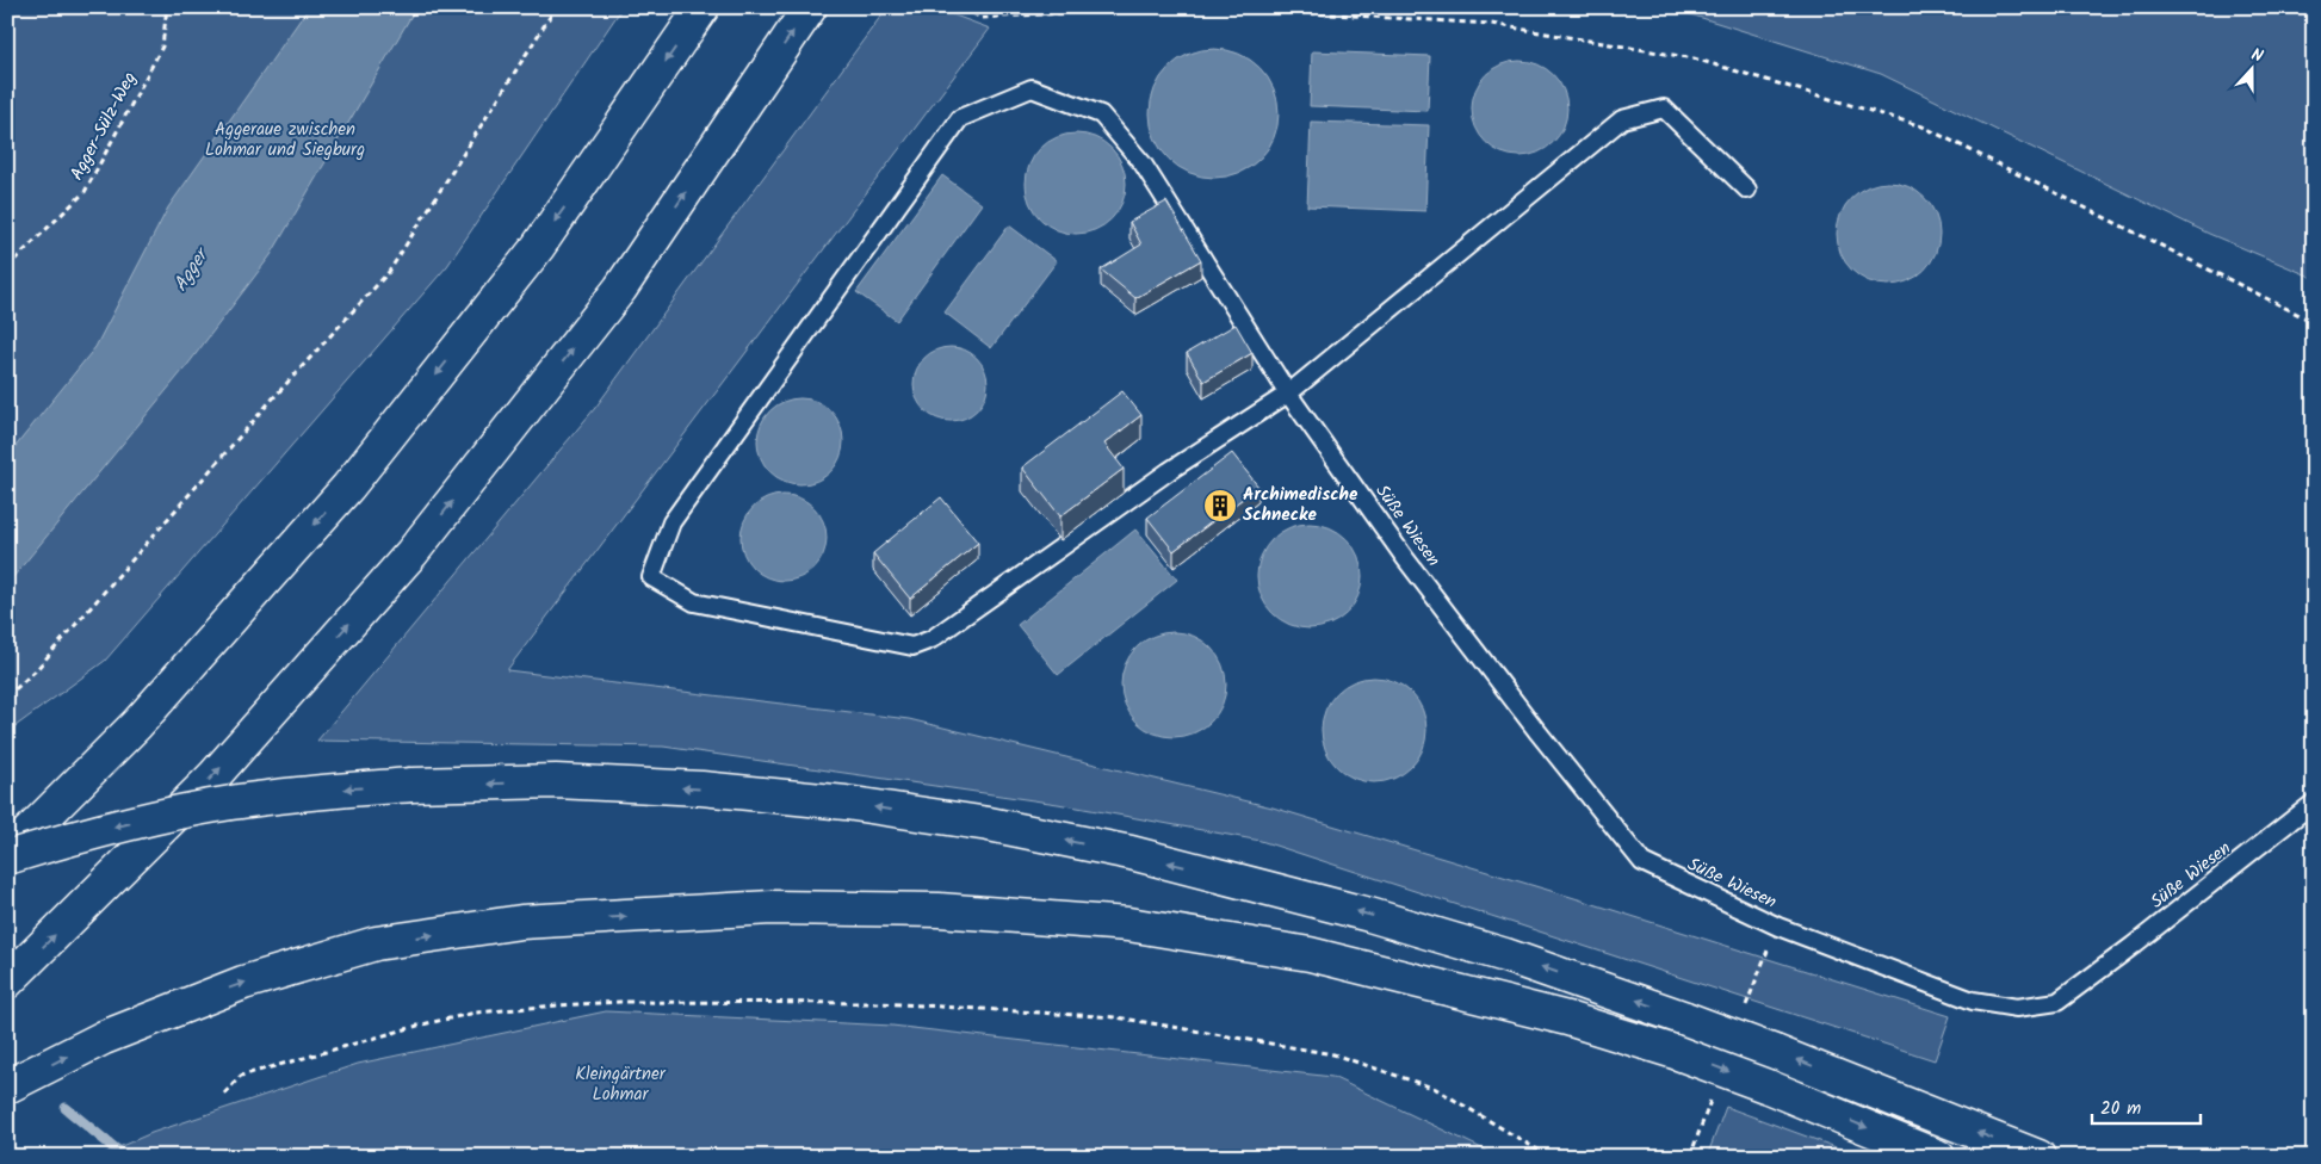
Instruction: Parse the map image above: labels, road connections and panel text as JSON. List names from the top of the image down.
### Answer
{
  "streets": {
    "lane": ["Süße Wiesen"],
    "path": ["Agger-Sülz-Weg"]
  },
  "water": ["Agger"],
  "parks": ["Aggeraue zwischen Lohmar und Siegburg", "Kleingärtner Lohmar"],
  "places": {
    "building": ["Archimedische Schnecke"]
  },
  "scale_bar": "20 m",
  "north": "top"
}
